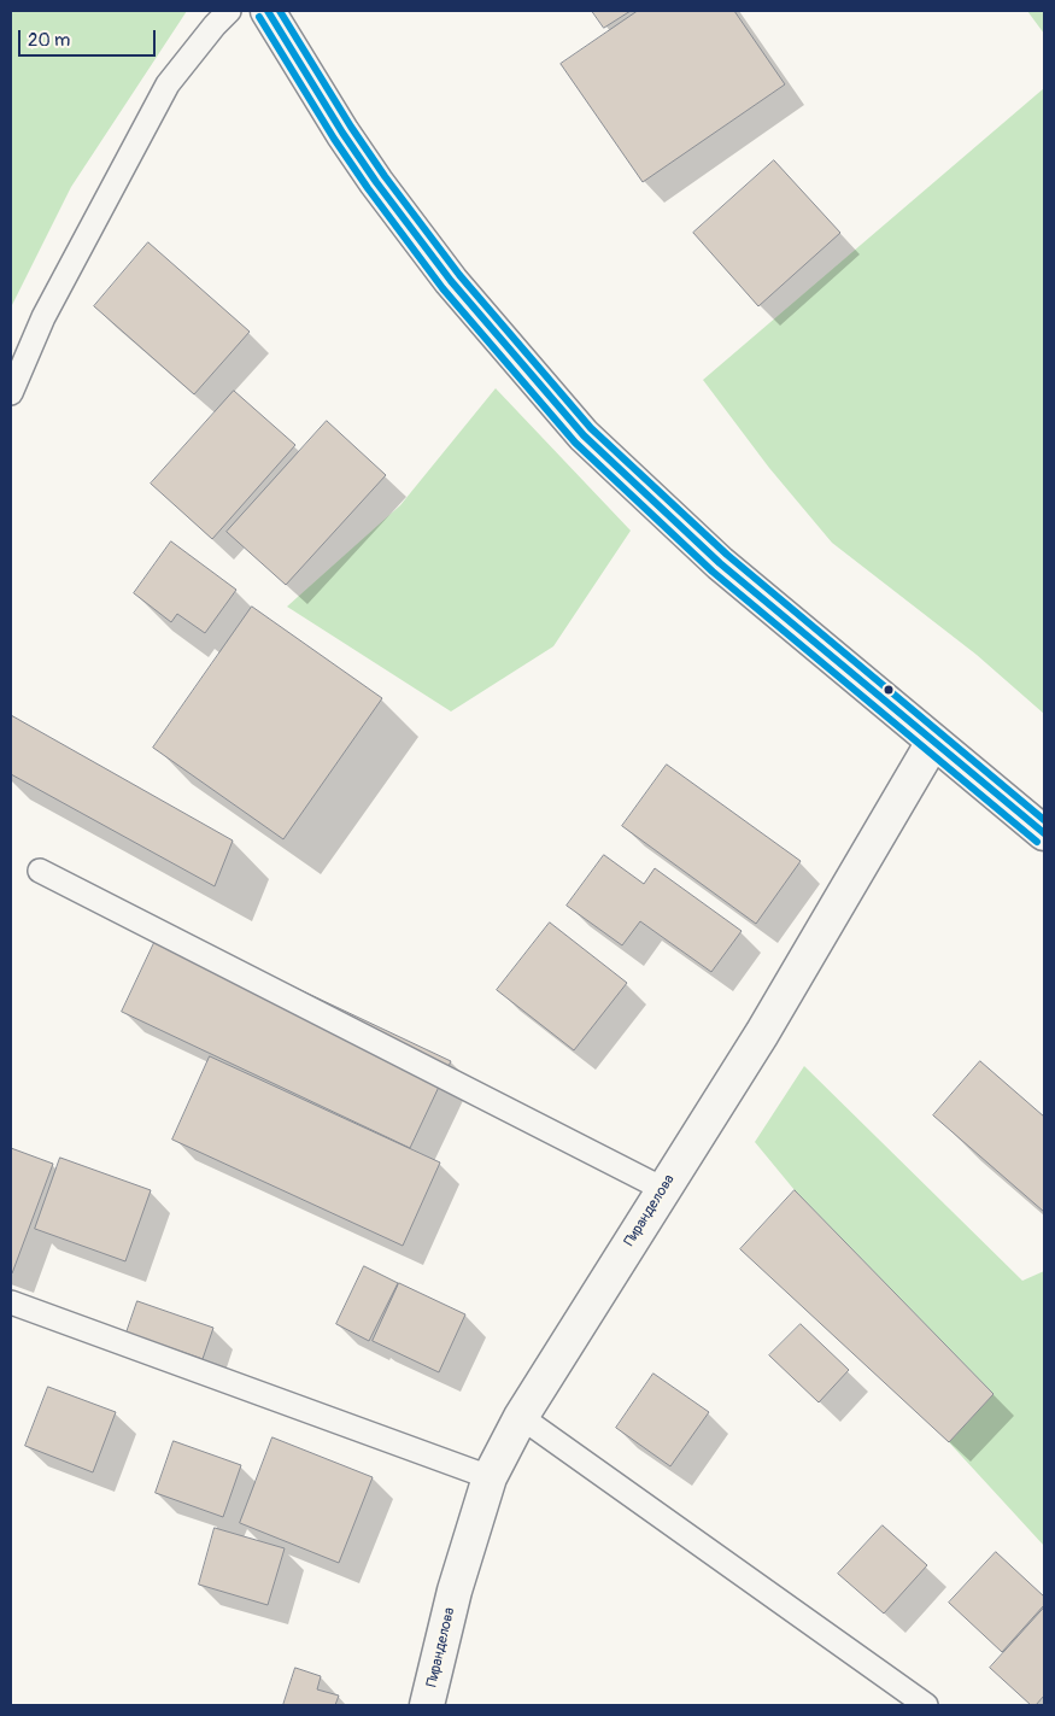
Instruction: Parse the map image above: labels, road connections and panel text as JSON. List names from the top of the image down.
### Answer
{
  "streets": {
    "main road": ["Пиранделова"]
  },
  "scale_bar": "20 m"
}
